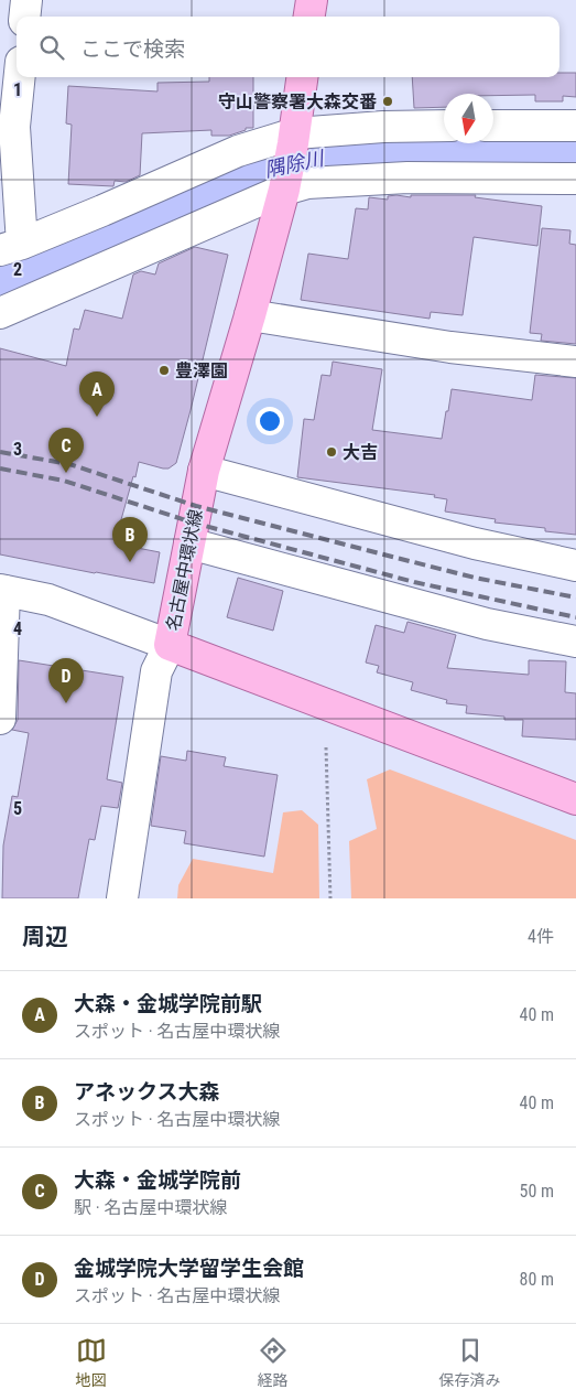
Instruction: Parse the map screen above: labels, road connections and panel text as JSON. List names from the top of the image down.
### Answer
{
  "streets": {
    "main road": ["名古屋中環状線"]
  },
  "water": ["隅除川"],
  "places": ["守山警察署大森交番", "豊澤園", "大吉"],
  "north": "bottom",
  "page": {
    "search": "ここで検索",
    "pins": [
      "A",
      "C",
      "B",
      "D"
    ],
    "heading": ["周辺", "4件"],
    "list": [
      {
        "mark": "A",
        "name": "大森・金城学院前駅",
        "note": "スポット · 名古屋中環状線",
        "value": "40 m"
      },
      {
        "mark": "B",
        "name": "アネックス大森",
        "note": "スポット · 名古屋中環状線",
        "value": "40 m"
      },
      {
        "mark": "C",
        "name": "大森・金城学院前",
        "note": "駅 · 名古屋中環状線",
        "value": "50 m"
      },
      {
        "mark": "D",
        "name": "金城学院大学留学生会館",
        "note": "スポット · 名古屋中環状線",
        "value": "80 m"
      }
    ],
    "nav": ["地図", "経路", "保存済み"]
  },
  "grid": {
    "rows": [
      "1",
      "2",
      "3",
      "4",
      "5"
    ]
  }
}
